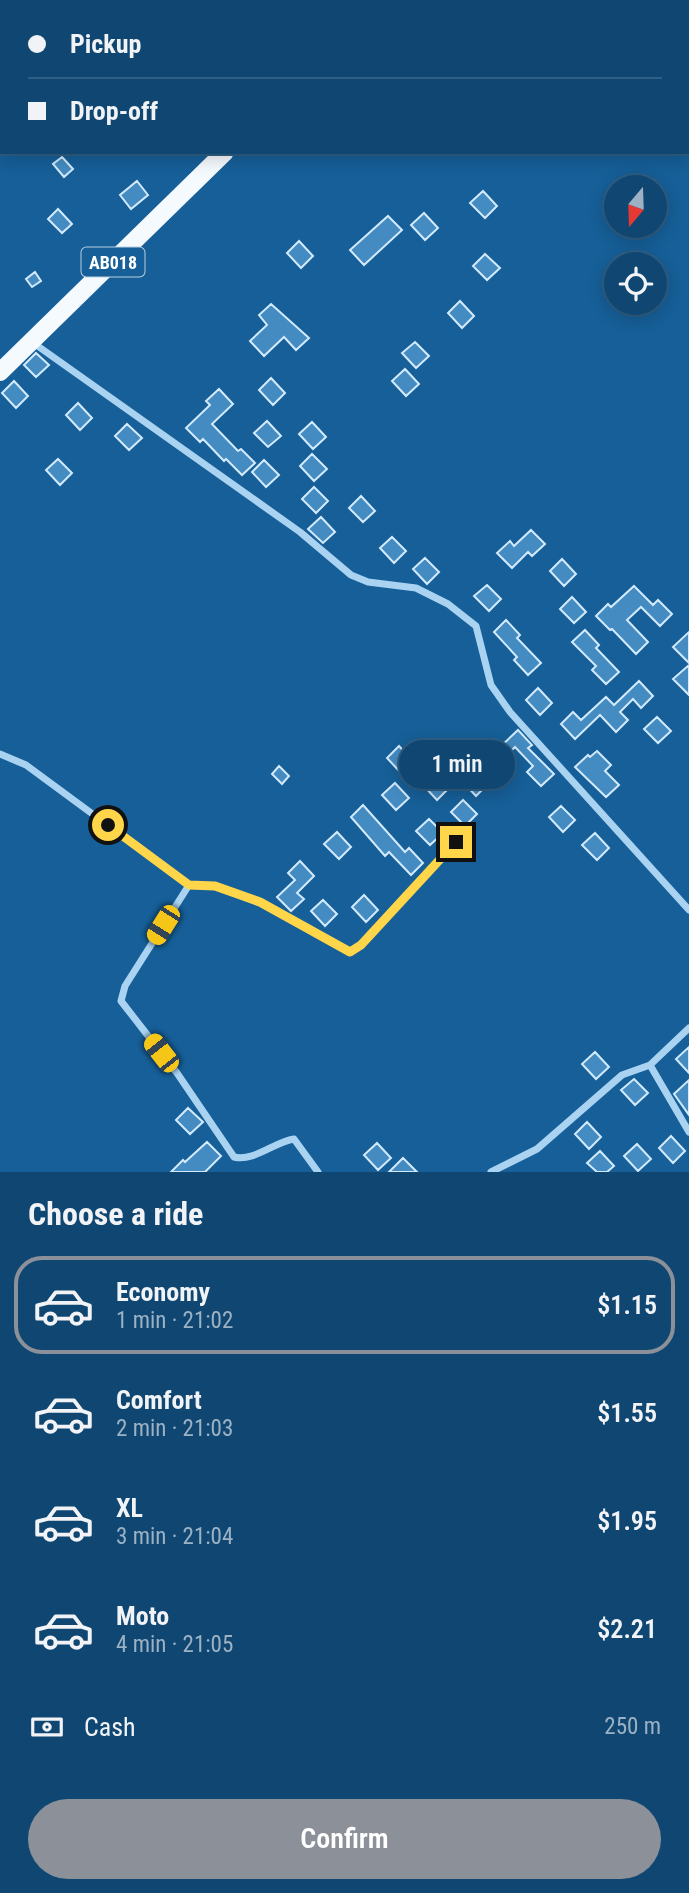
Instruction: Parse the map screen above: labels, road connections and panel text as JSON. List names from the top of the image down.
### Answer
{
  "streets": {
    "main road": ["AB018"]
  },
  "north": "bottom",
  "page": {
    "banner": ["Pickup", "Drop-off"],
    "bubble": "1 min",
    "heading": "Choose a ride",
    "list": [
      {
        "name": "Economy",
        "note": "1 min · 21:02",
        "value": "$1.15"
      },
      {
        "name": "Comfort",
        "note": "2 min · 21:03",
        "value": "$1.55"
      },
      {
        "name": "XL",
        "note": "3 min · 21:04",
        "value": "$1.95"
      },
      {
        "name": "Moto",
        "note": "4 min · 21:05",
        "value": "$2.21"
      }
    ],
    "pay": ["Cash", "250 m"],
    "buttons": "Confirm"
  }
}
